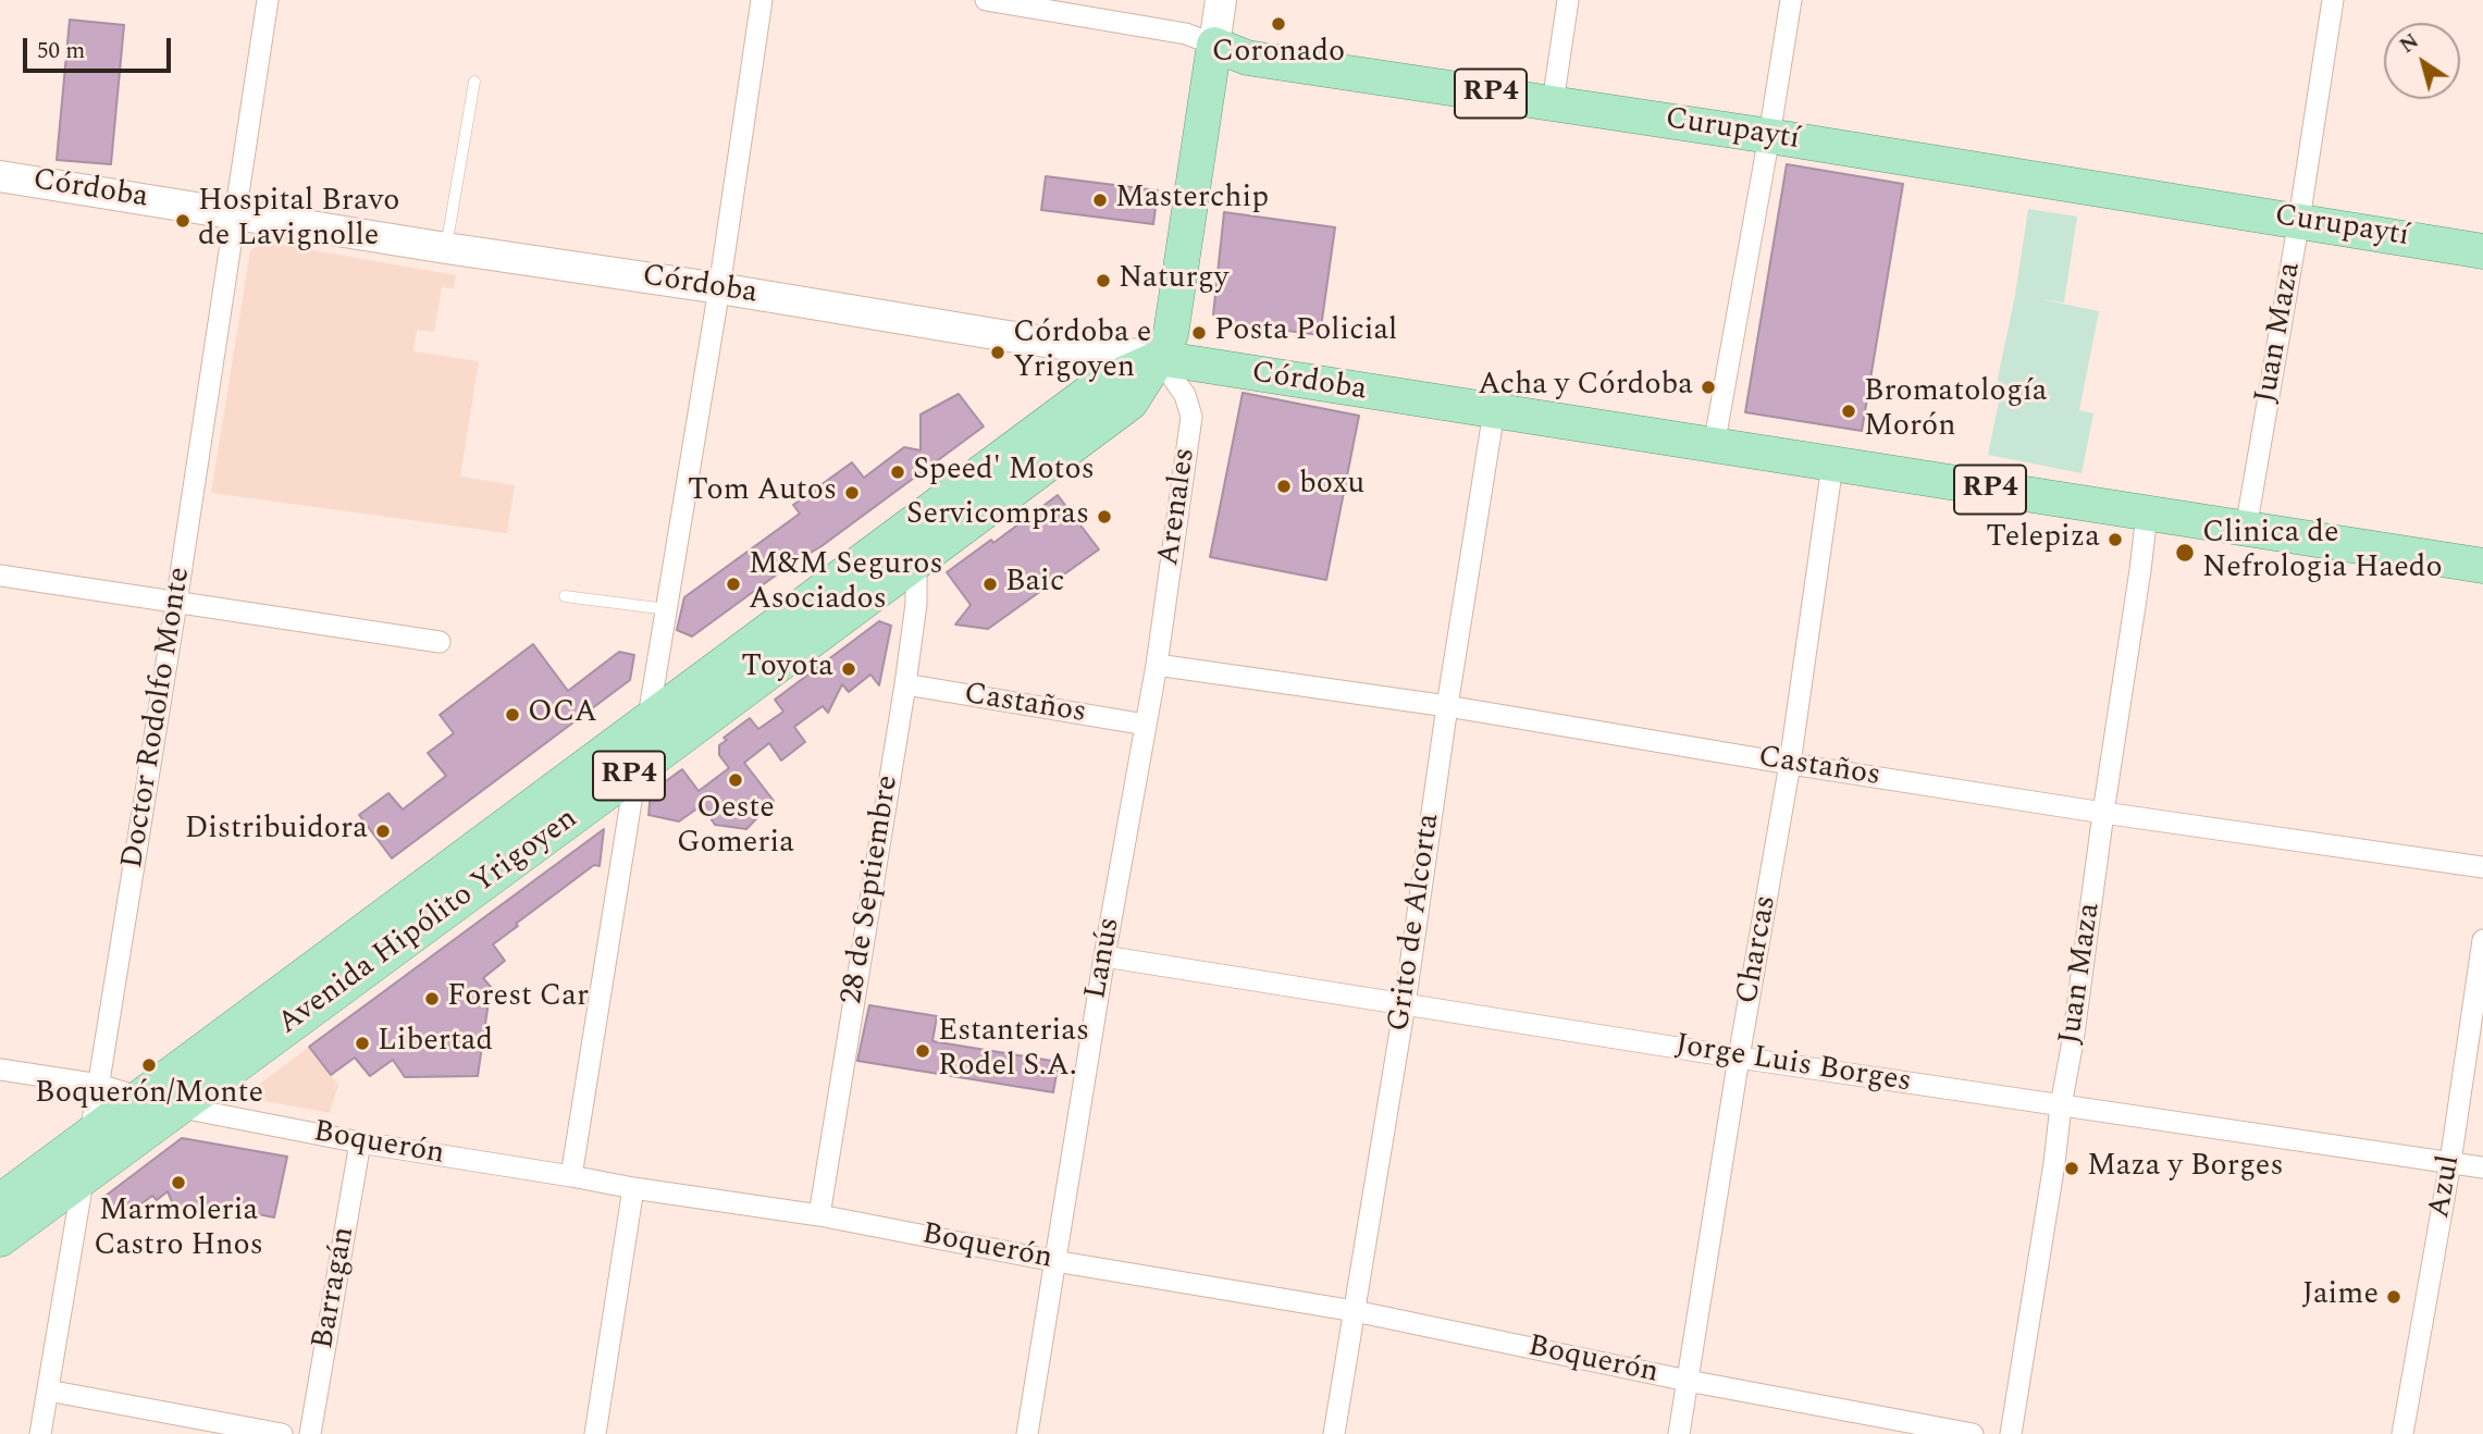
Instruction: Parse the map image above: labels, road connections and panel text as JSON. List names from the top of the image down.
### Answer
{
  "streets": {
    "main road": [
      "RP4",
      "Curupaytí",
      "Córdoba",
      "Avenida Hipólito Yrigoyen"
    ],
    "street": [
      "Juan Maza",
      "Arenales",
      "Castaños",
      "Doctor Rodolfo Monte",
      "28 de Septiembre",
      "Grito de Alcorta",
      "Charcas",
      "Lanús",
      "Jorge Luis Borges",
      "Boquerón",
      "Azul",
      "Barragán"
    ]
  },
  "crossings": [
    ["RP4", "Curupaytí"],
    ["RP4", "Córdoba"],
    ["RP4", "Arenales"],
    ["RP4", "Avenida Hipólito Yrigoyen"],
    ["Curupaytí", "Juan Maza"],
    ["Córdoba", "Juan Maza"],
    ["Córdoba", "Arenales"],
    ["Córdoba", "Doctor Rodolfo Monte"],
    ["Córdoba", "Avenida Hipólito Yrigoyen"],
    ["Córdoba", "Grito de Alcorta"],
    ["Córdoba", "Charcas"],
    ["Juan Maza", "Castaños"],
    ["Juan Maza", "Jorge Luis Borges"],
    ["Arenales", "Castaños"],
    ["Arenales", "Avenida Hipólito Yrigoyen"],
    ["Arenales", "Lanús"],
    ["Castaños", "28 de Septiembre"],
    ["Castaños", "Grito de Alcorta"],
    ["Castaños", "Charcas"],
    ["Castaños", "Lanús"],
    ["Doctor Rodolfo Monte", "Avenida Hipólito Yrigoyen"],
    ["Doctor Rodolfo Monte", "Boquerón"],
    ["28 de Septiembre", "Avenida Hipólito Yrigoyen"],
    ["28 de Septiembre", "Boquerón"],
    ["Avenida Hipólito Yrigoyen", "Boquerón"],
    ["Grito de Alcorta", "Jorge Luis Borges"],
    ["Grito de Alcorta", "Boquerón"],
    ["Charcas", "Jorge Luis Borges"],
    ["Charcas", "Boquerón"],
    ["Lanús", "Jorge Luis Borges"],
    ["Lanús", "Boquerón"],
    ["Jorge Luis Borges", "Azul"],
    ["Boquerón", "Barragán"]
  ],
  "places": [
    "Coronado",
    "Masterchip",
    "Hospital Bravo de Lavignolle",
    "Naturgy",
    "Posta Policial",
    "Córdoba e Yrigoyen",
    "Acha y Córdoba",
    "Bromatología Morón",
    "Speed' Motos",
    "boxu",
    "Tom Autos",
    "Servicompras",
    "Telepiza",
    "Clinica de Nefrologia Haedo",
    "M&M Seguros Asociados",
    "Baic",
    "Toyota",
    "OCA",
    "Oeste Gomeria",
    "Distribuidora",
    "Forest Car",
    "Libertad",
    "Estanterias Rodel S.A.",
    "Boquerón/Monte",
    "Maza y Borges",
    "Marmoleria Castro Hnos",
    "Jaime"
  ],
  "scale_bar": "50 m",
  "north": "top left"
}
